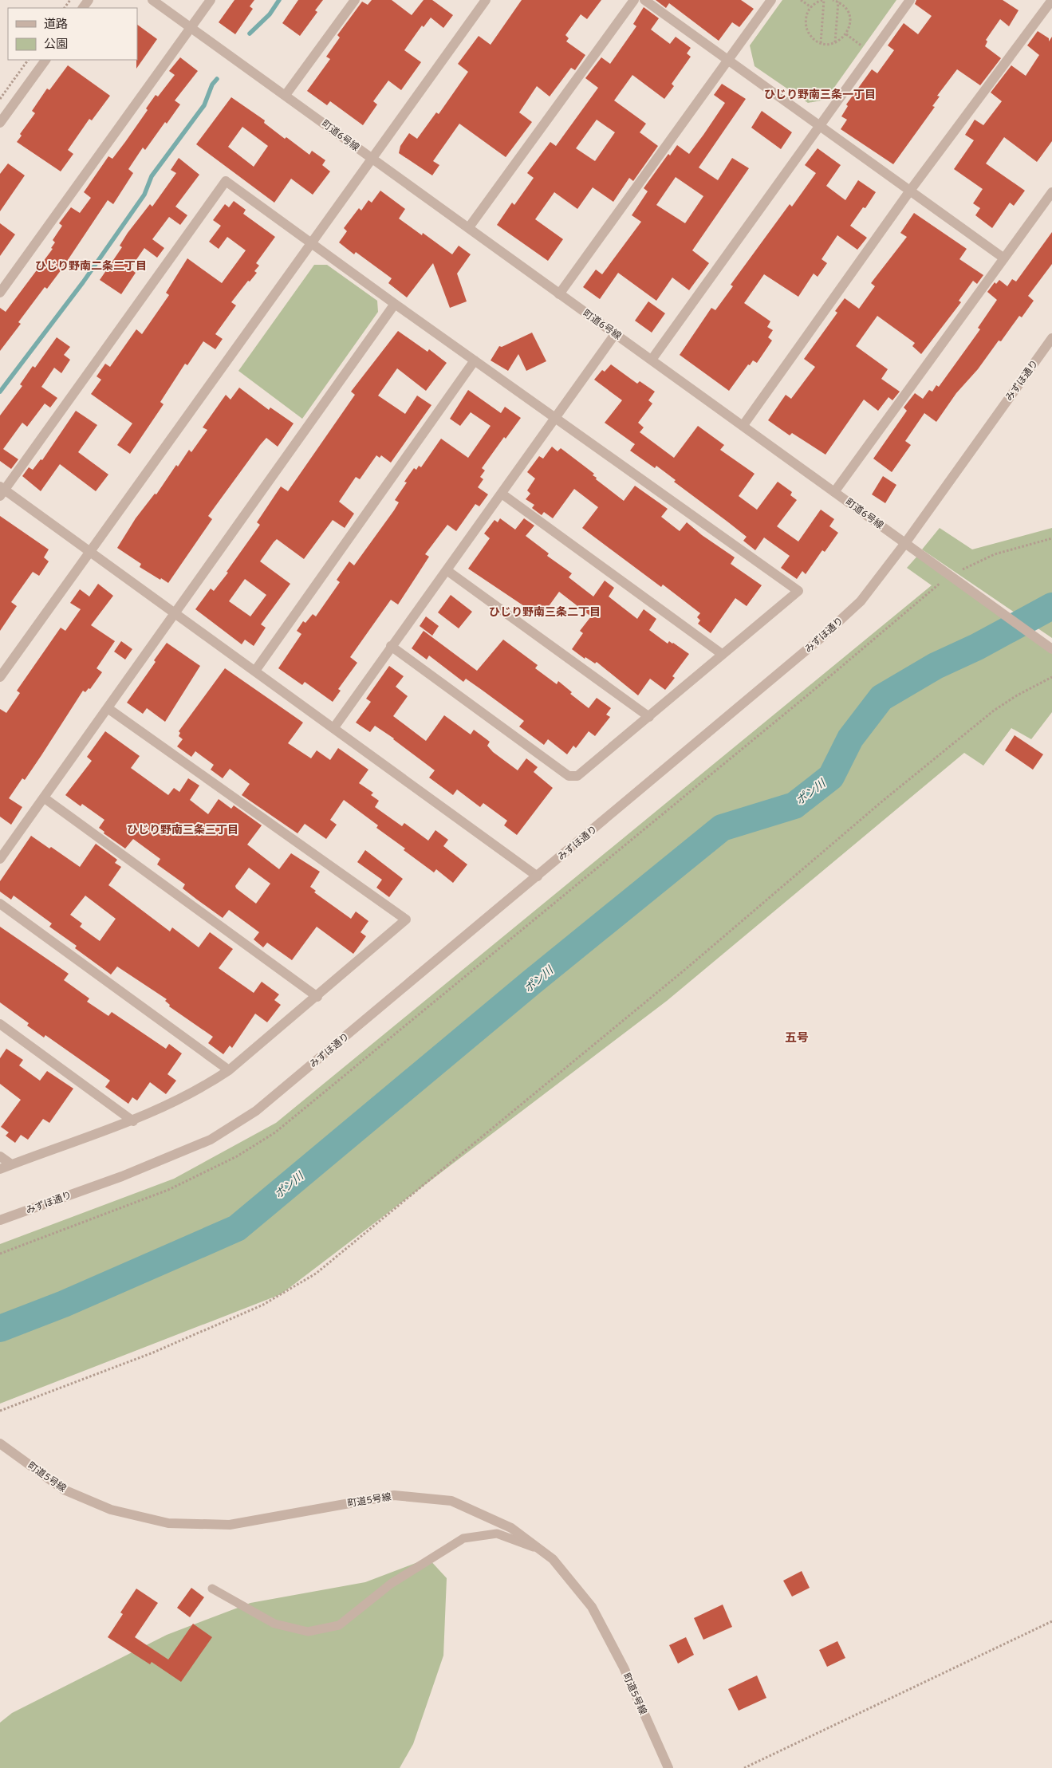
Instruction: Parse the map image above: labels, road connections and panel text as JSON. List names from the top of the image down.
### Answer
{
  "streets": {
    "street": ["町道6号線", "みずほ通り", "町道5号線"]
  },
  "crossings": [
    ["町道6号線", "みずほ通り"]
  ],
  "districts": [
    "ひじり野南三条一丁目",
    "ひじり野南二条二丁目",
    "ひじり野南三条二丁目",
    "ひじり野南三条三丁目",
    "五号"
  ],
  "water": ["ポン川"],
  "legend": ["道路", "公園"]
}
